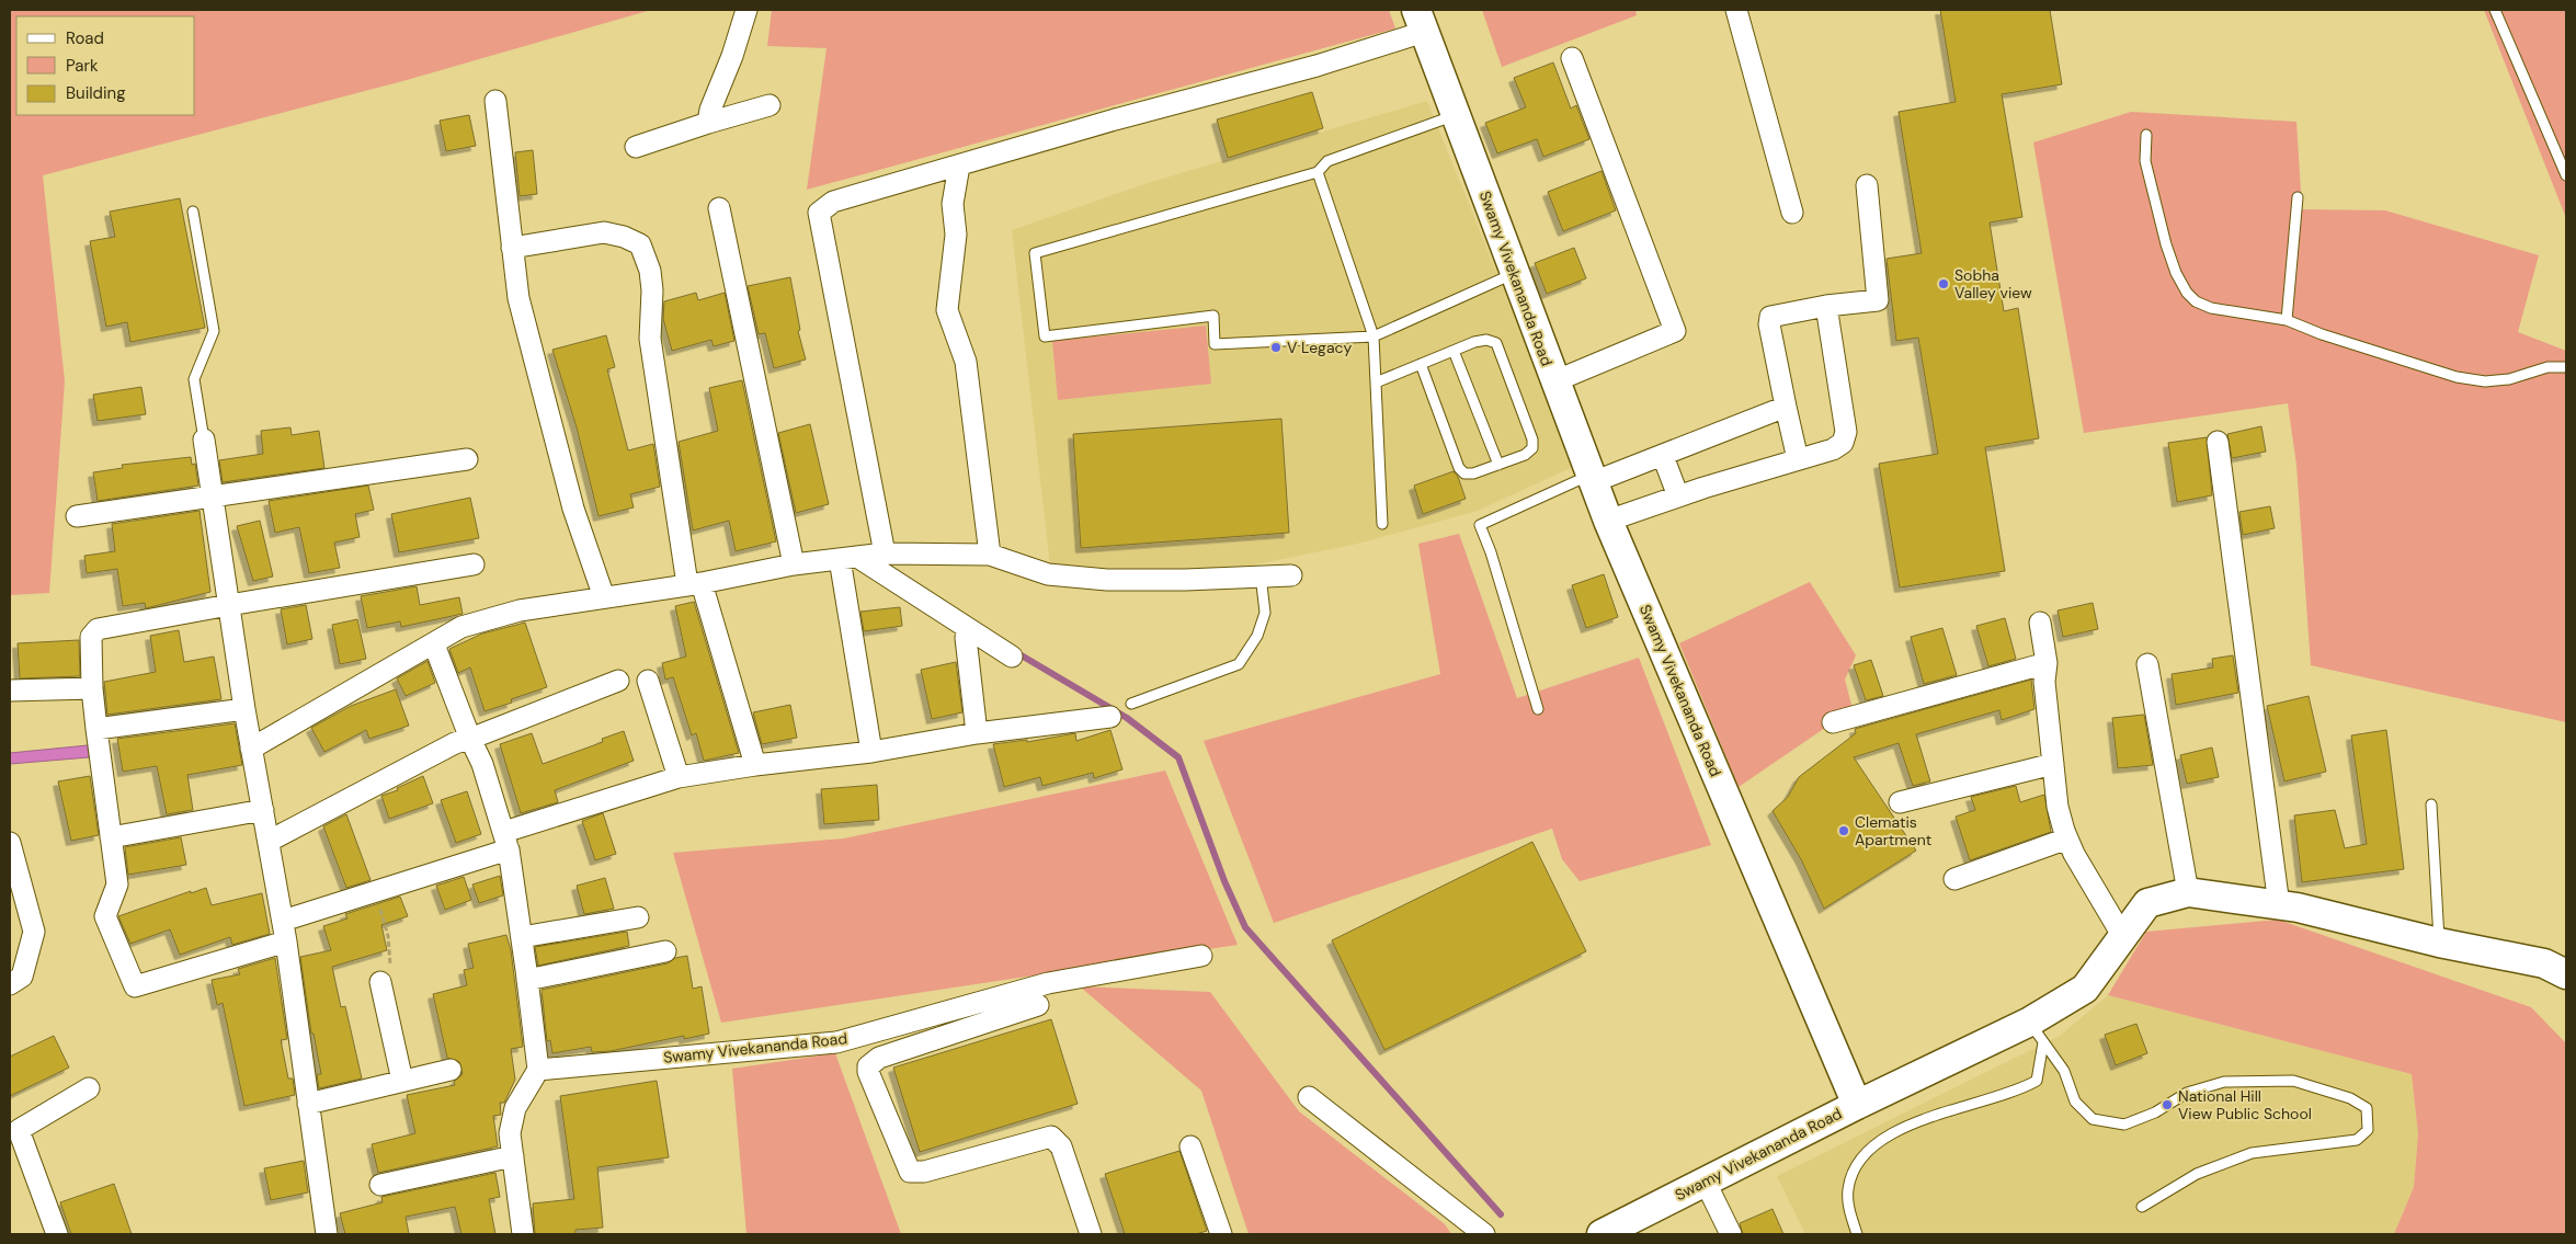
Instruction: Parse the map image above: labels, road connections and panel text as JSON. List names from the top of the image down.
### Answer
{
  "streets": {
    "street": ["Swamy Vivekananda Road"]
  },
  "places": [
    "Sobha Valley view",
    "V Legacy",
    "Clematis Apartment",
    "National Hill View Public School"
  ],
  "legend": ["Road", "Park", "Building"]
}
